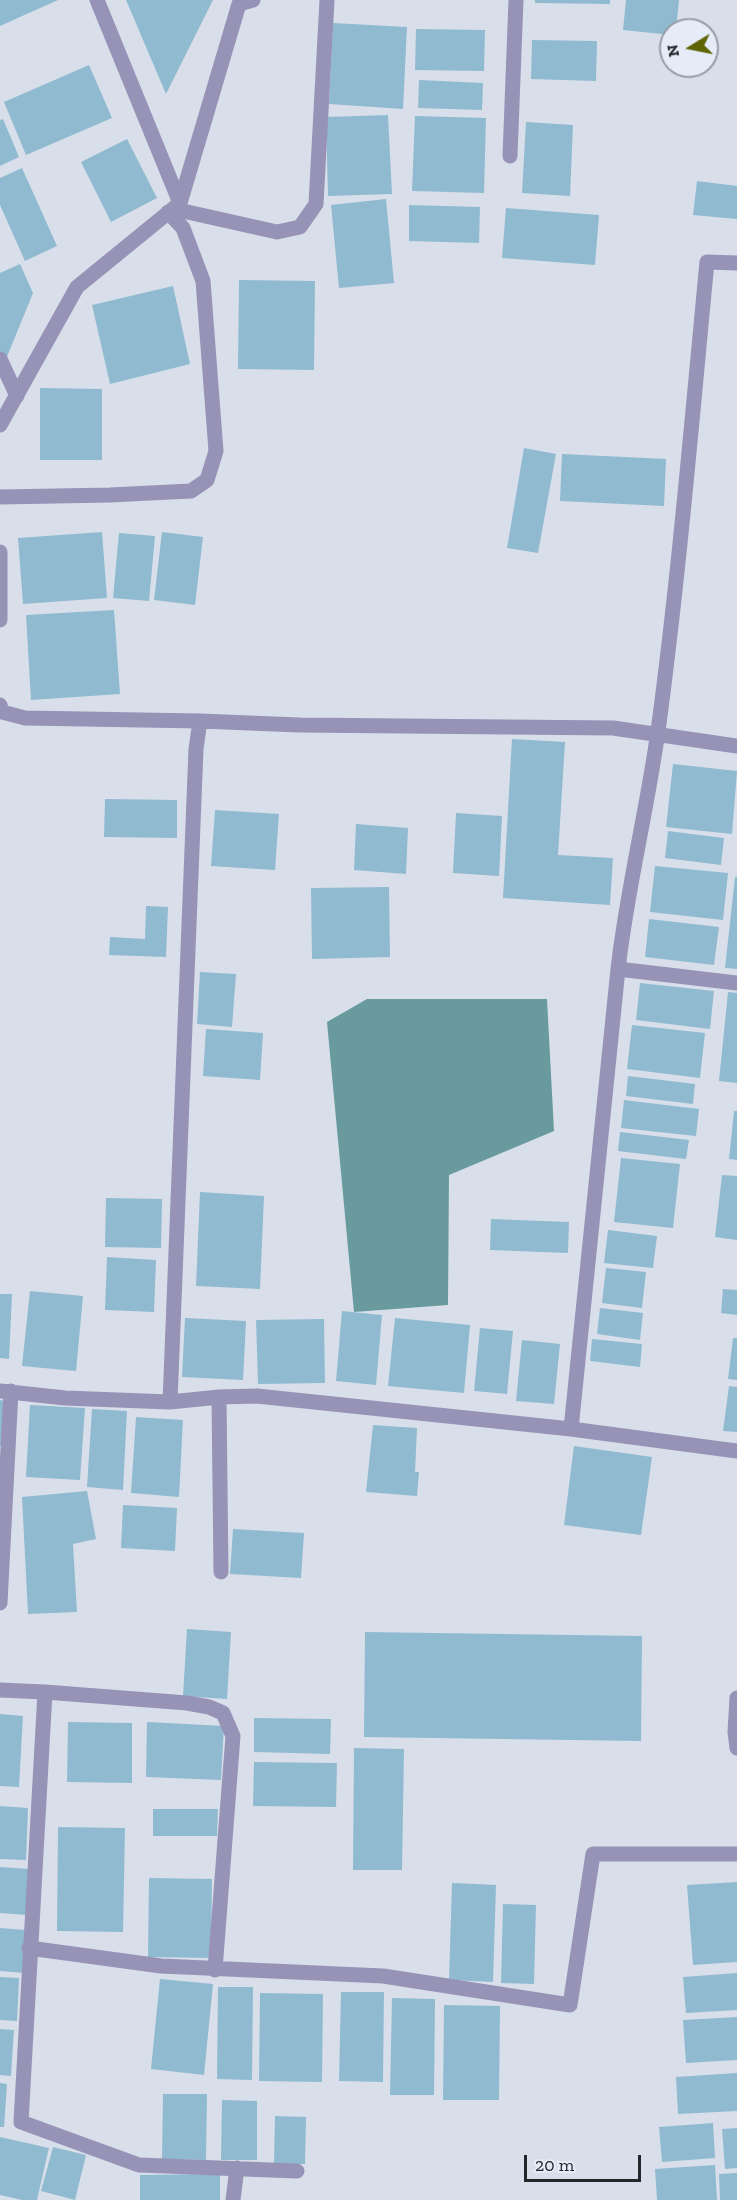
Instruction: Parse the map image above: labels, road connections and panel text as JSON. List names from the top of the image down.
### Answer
{
  "scale_bar": "20 m",
  "north": "left"
}
